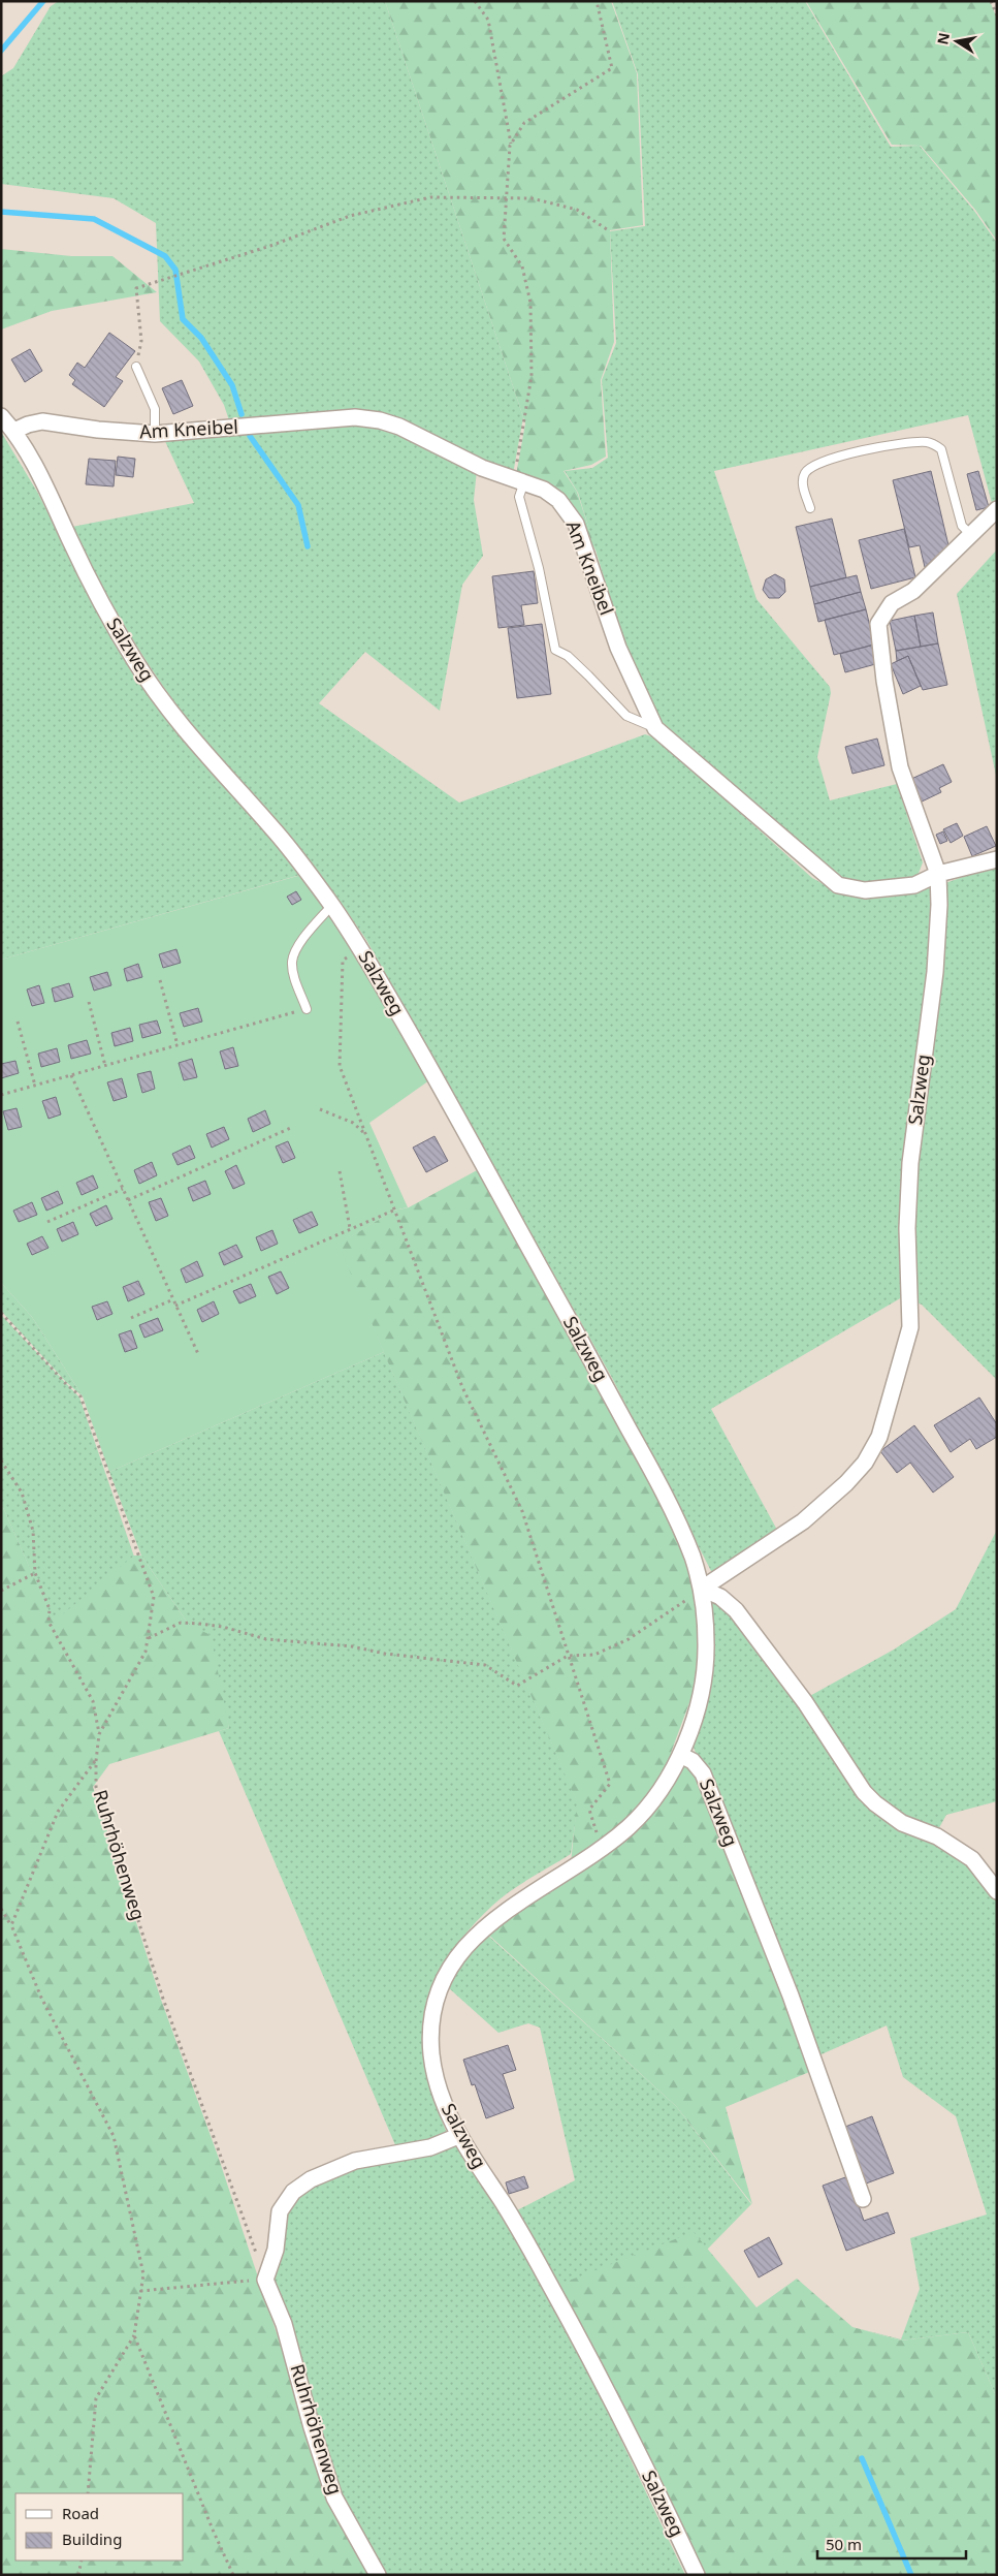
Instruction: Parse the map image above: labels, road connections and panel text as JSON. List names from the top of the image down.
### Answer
{
  "streets": {
    "street": ["Am Kneibel", "Salzweg", "Ruhrhöhenweg"]
  },
  "crossings": [
    ["Am Kneibel", "Salzweg"]
  ],
  "legend": ["Road", "Building"],
  "scale_bar": "50 m",
  "north": "left"
}
